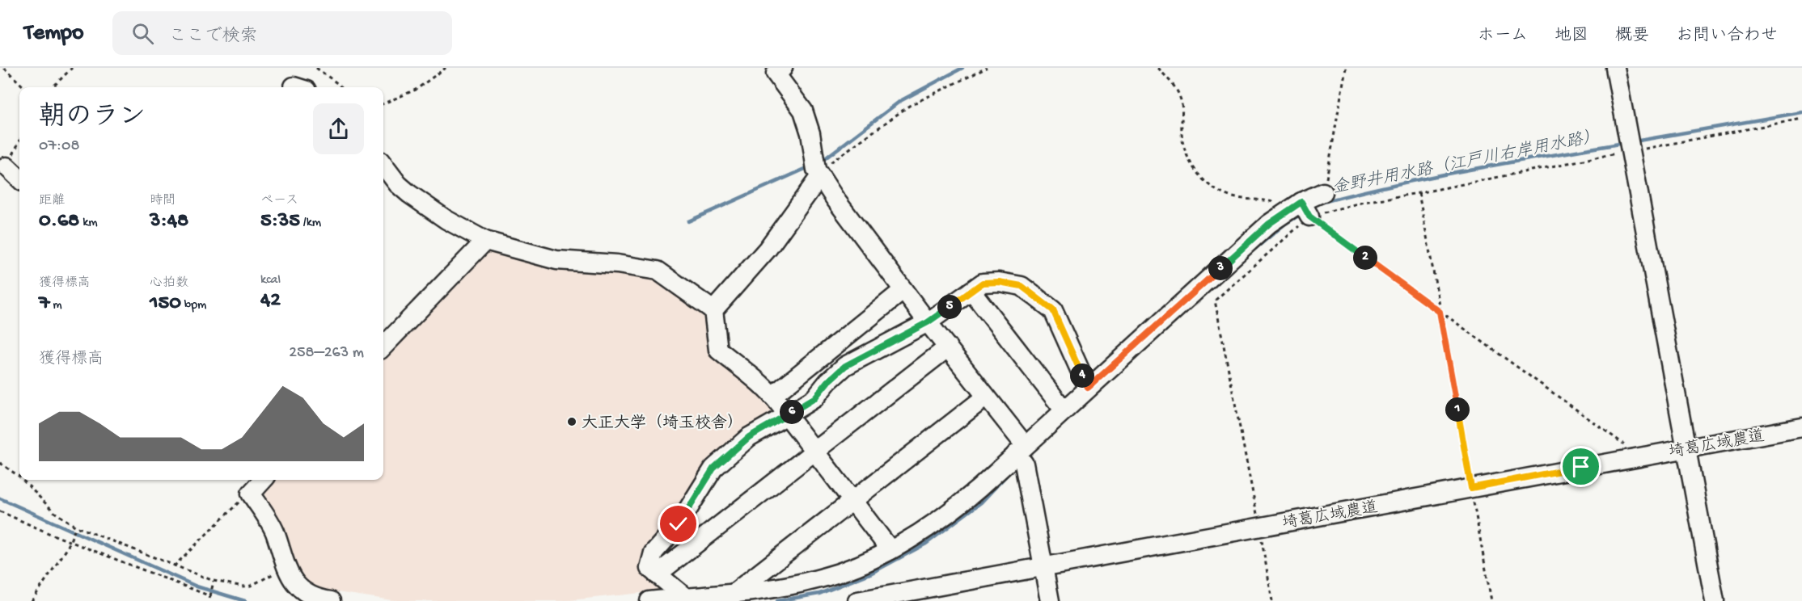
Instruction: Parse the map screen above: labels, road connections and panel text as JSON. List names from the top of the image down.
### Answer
{
  "streets": {
    "street": ["埼葛広域農道"]
  },
  "water": ["金野井用水路（江戸川右岸用水路）"],
  "places": ["大正大学（埼玉校舎）"],
  "page": {
    "header": "Tempo",
    "search": "ここで検索",
    "nav": [
      "ホーム",
      "地図",
      "概要",
      "お問い合わせ"
    ],
    "heading": ["朝のラン", "07:08"],
    "stats": [
      ["距離", "0.68 km"],
      ["時間", "3:48"],
      ["ペース", "5:35 /km"],
      ["獲得標高", "7 m"],
      ["心拍数", "150 bpm"],
      ["kcal", "42"]
    ],
    "pins": [
      "2",
      "3",
      "5",
      "4",
      "1",
      "6"
    ],
    "chart": ["獲得標高", "258–263 m"]
  }
}
